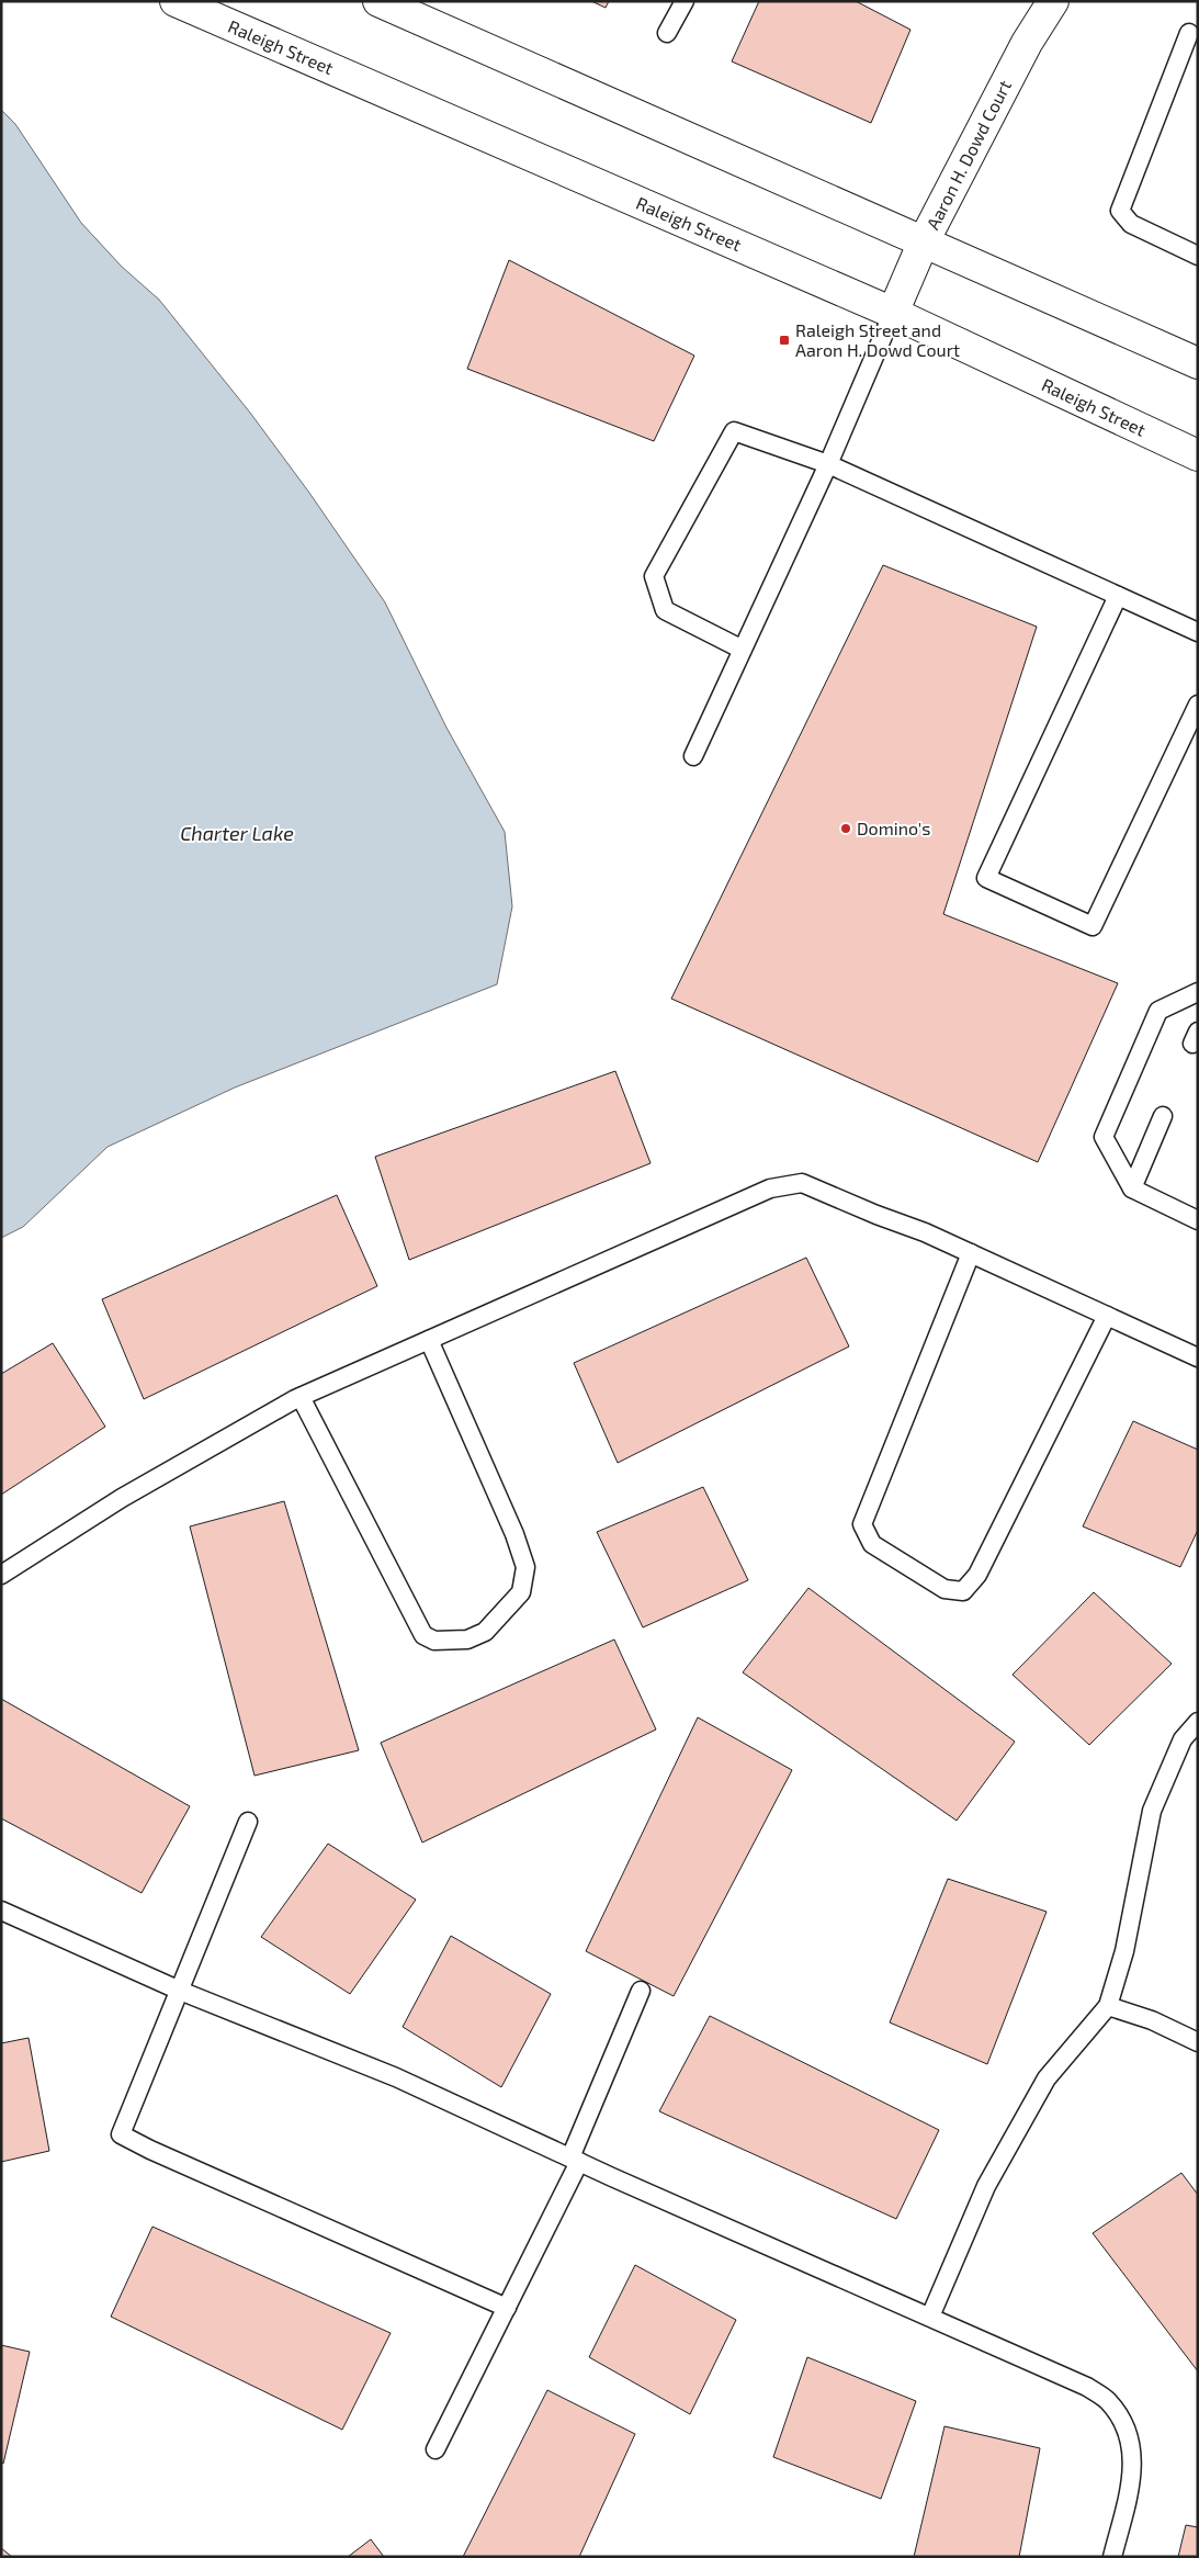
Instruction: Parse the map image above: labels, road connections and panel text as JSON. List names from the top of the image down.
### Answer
{
  "streets": {
    "street": ["Raleigh Street", "Aaron H. Dowd Court"]
  },
  "crossings": [
    ["Raleigh Street", "Aaron H. Dowd Court"]
  ],
  "water": ["Charter Lake"],
  "places": {
    "transit": ["Raleigh Street and Aaron H. Dowd Court"],
    "other": ["Domino's"]
  }
}
